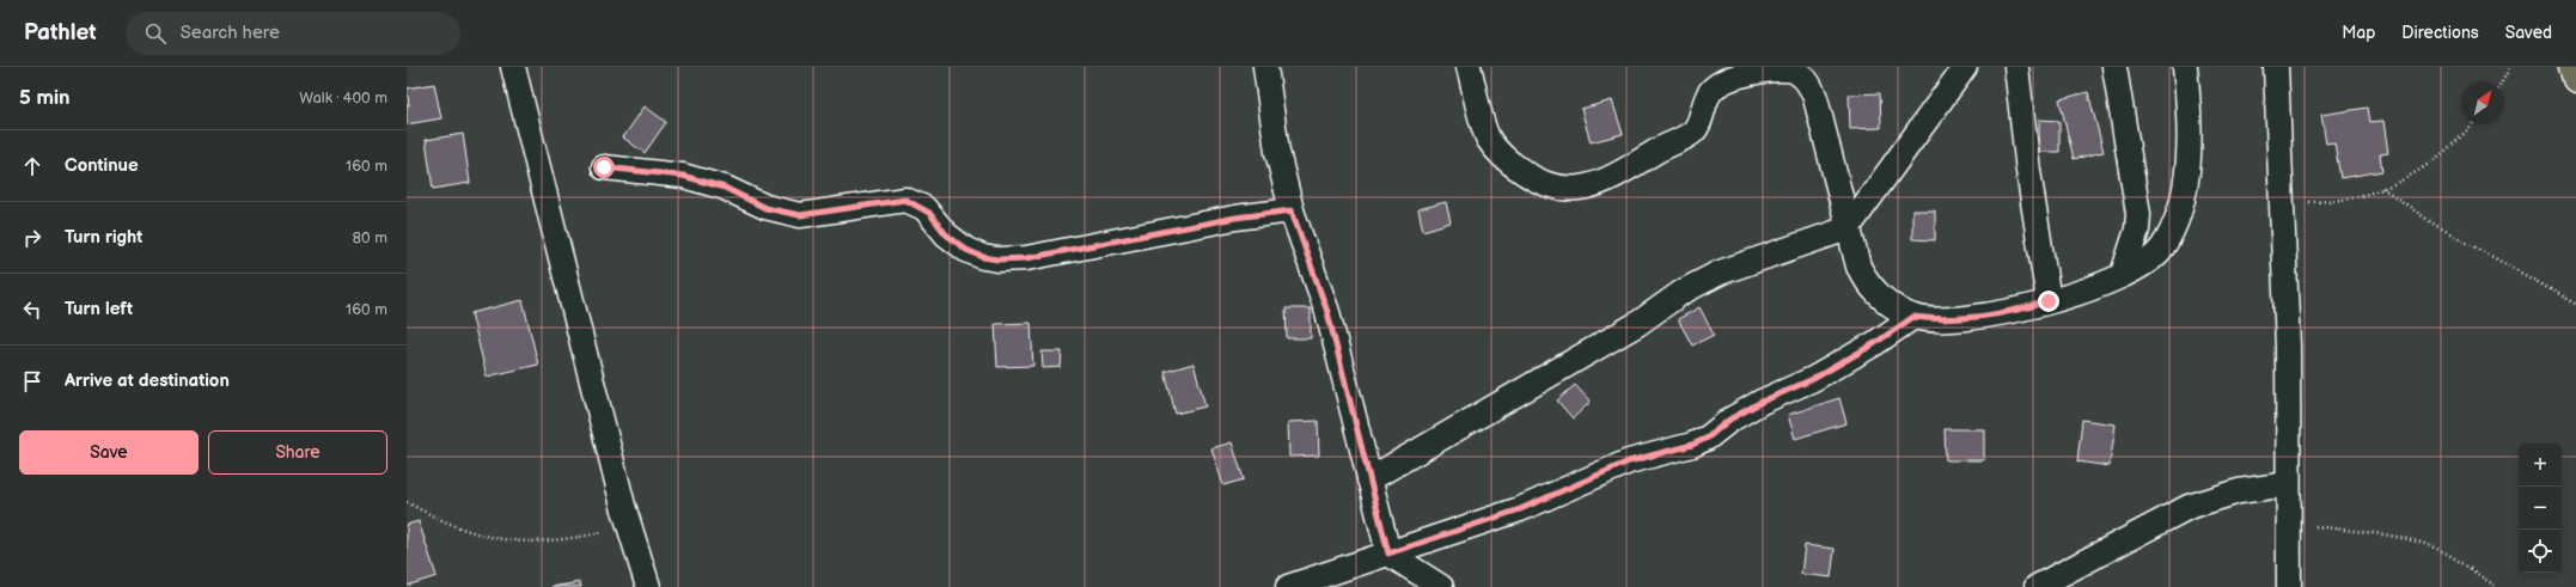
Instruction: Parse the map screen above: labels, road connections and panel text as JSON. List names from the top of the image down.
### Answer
{
  "north": "top right",
  "page": {
    "header": "Pathlet",
    "search": "Search here",
    "nav": ["Map", "Directions", "Saved"],
    "heading": ["5 min", "Walk · 400 m"],
    "list": [
      ["Continue", "160 m"],
      ["Turn right", "80 m"],
      ["Turn left", "160 m"],
      "Arrive at destination"
    ],
    "buttons": ["Save", "Share"],
    "map_buttons": ["+", "−"]
  }
}
